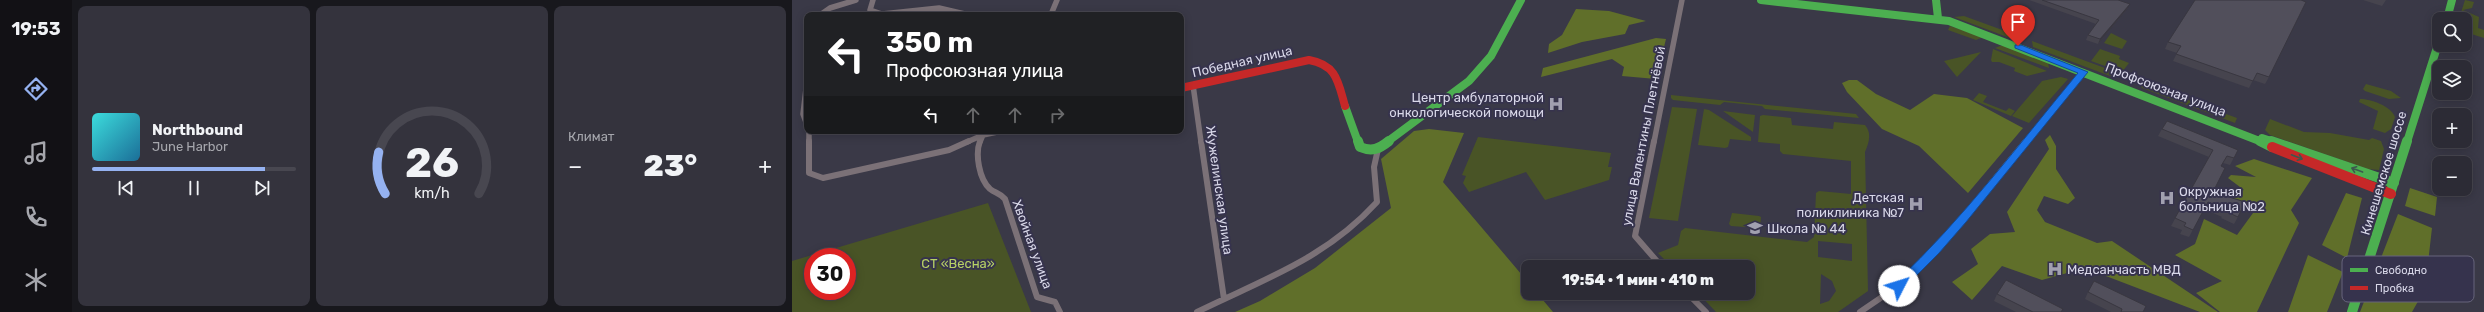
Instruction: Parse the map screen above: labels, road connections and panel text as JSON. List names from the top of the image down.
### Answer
{
  "streets": {
    "main road": ["Победная улица", "Профсоюзная улица", "Кинешемское шоссе"],
    "street": ["улица Валентины Плетнёвой", "Жужелинская улица", "Хвойная улица"]
  },
  "crossings": [
    ["Победная улица", "Жужелинская улица"],
    ["Профсоюзная улица", "Кинешемское шоссе"]
  ],
  "parks": ["СТ «Весна»"],
  "places": {
    "hospital": [
      "Центр амбулаторной онкологической помощи",
      "Окружная больница №2",
      "Детская поликлиника №7",
      "Медсанчасть МВД"
    ],
    "school or university": ["Школа № 44"]
  },
  "legend": ["Свободно", "Пробка"],
  "page": {
    "tabs": "19:53",
    "tile": "Климат",
    "map_buttons": ["+", "−"],
    "turn": ["350 m", "Профсоюзная улица"],
    "song": ["Northbound", "June Harbor"],
    "heat": ["−", "23°", "+"],
    "limit": "30",
    "trip": "19:54 · 1 мин · 410 m",
    "gauge": ["26", "km/h"]
  }
}
